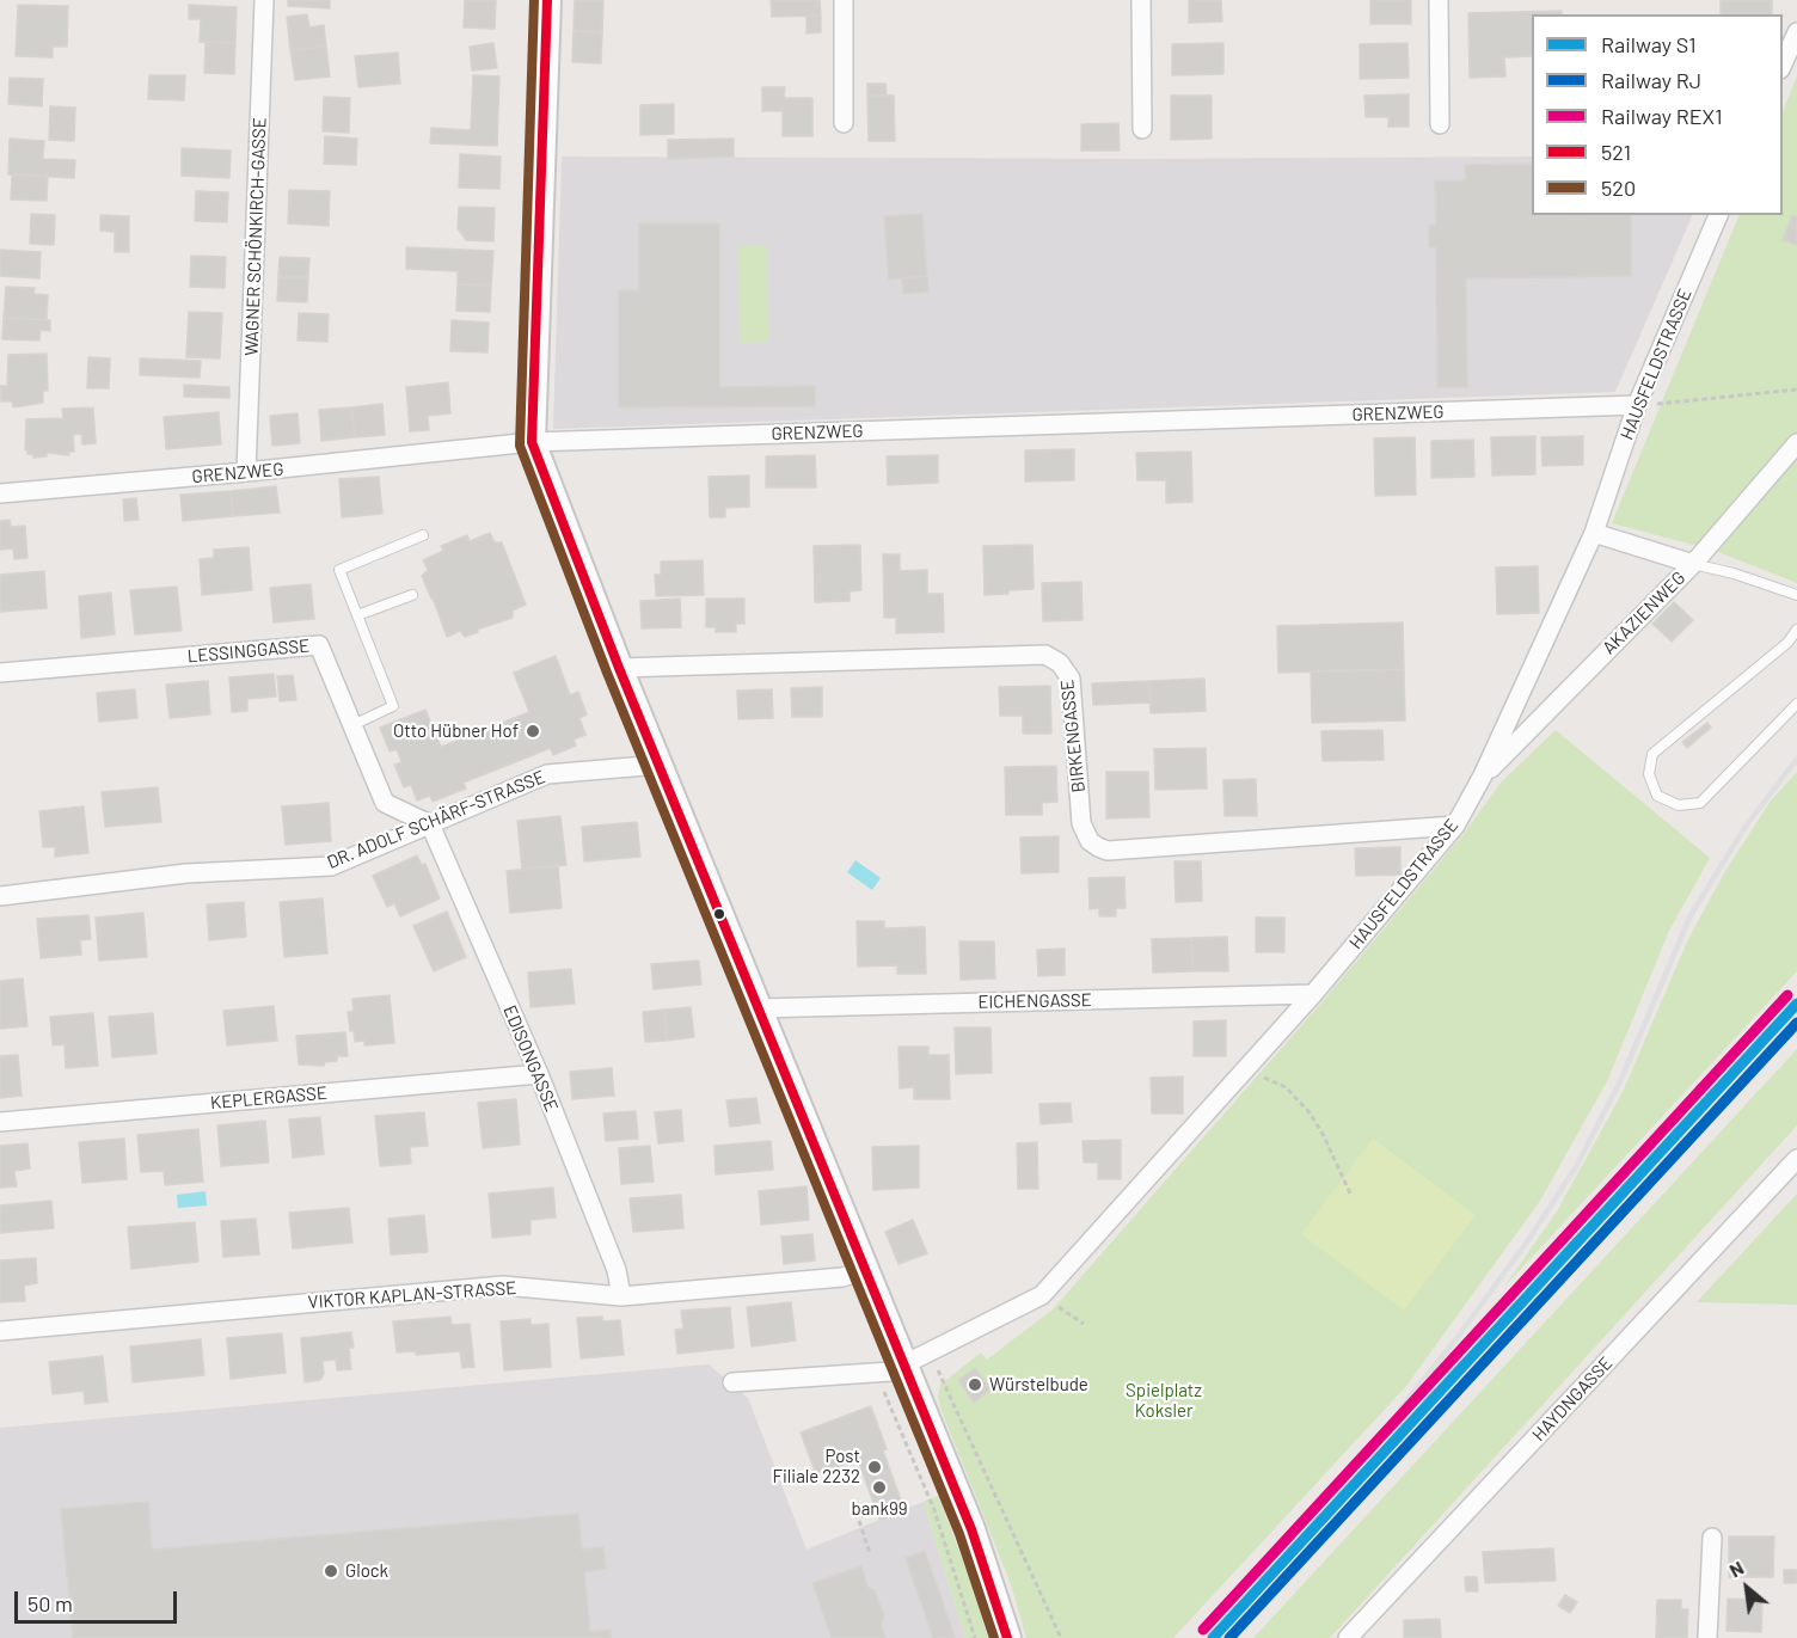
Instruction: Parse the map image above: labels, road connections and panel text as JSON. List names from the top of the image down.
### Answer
{
  "streets": {
    "street": [
      "WAGNER SCHÖNKIRCH-GASSE",
      "HAUSFELDSTRASSE",
      "GRENZWEG",
      "AKAZIENWEG",
      "LESSINGGASSE",
      "BIRKENGASSE",
      "DR. ADOLF SCHÄRF-STRASSE",
      "EICHENGASSE",
      "EDISONGASSE",
      "KEPLERGASSE",
      "VIKTOR KAPLAN-STRASSE",
      "HAYDNGASSE"
    ]
  },
  "crossings": [
    ["WAGNER SCHÖNKIRCH-GASSE", "GRENZWEG"],
    ["HAUSFELDSTRASSE", "GRENZWEG"],
    ["HAUSFELDSTRASSE", "AKAZIENWEG"],
    ["HAUSFELDSTRASSE", "BIRKENGASSE"],
    ["HAUSFELDSTRASSE", "EICHENGASSE"],
    ["LESSINGGASSE", "DR. ADOLF SCHÄRF-STRASSE"],
    ["LESSINGGASSE", "EDISONGASSE"],
    ["DR. ADOLF SCHÄRF-STRASSE", "EDISONGASSE"],
    ["EDISONGASSE", "KEPLERGASSE"],
    ["EDISONGASSE", "VIKTOR KAPLAN-STRASSE"]
  ],
  "parks": ["Spielplatz Koksler"],
  "places": [
    "Otto Hübner Hof",
    "Würstelbude",
    "Post Filiale 2232",
    "bank99",
    "Glock"
  ],
  "lines": [
    "transit line 521",
    "transit line 520",
    "rail line REX1",
    "rail line S1",
    "rail line RJ"
  ],
  "legend": [
    "Railway S1",
    "Railway RJ",
    "Railway REX1",
    "521",
    "520"
  ],
  "scale_bar": "50 m",
  "north": "top left"
}
